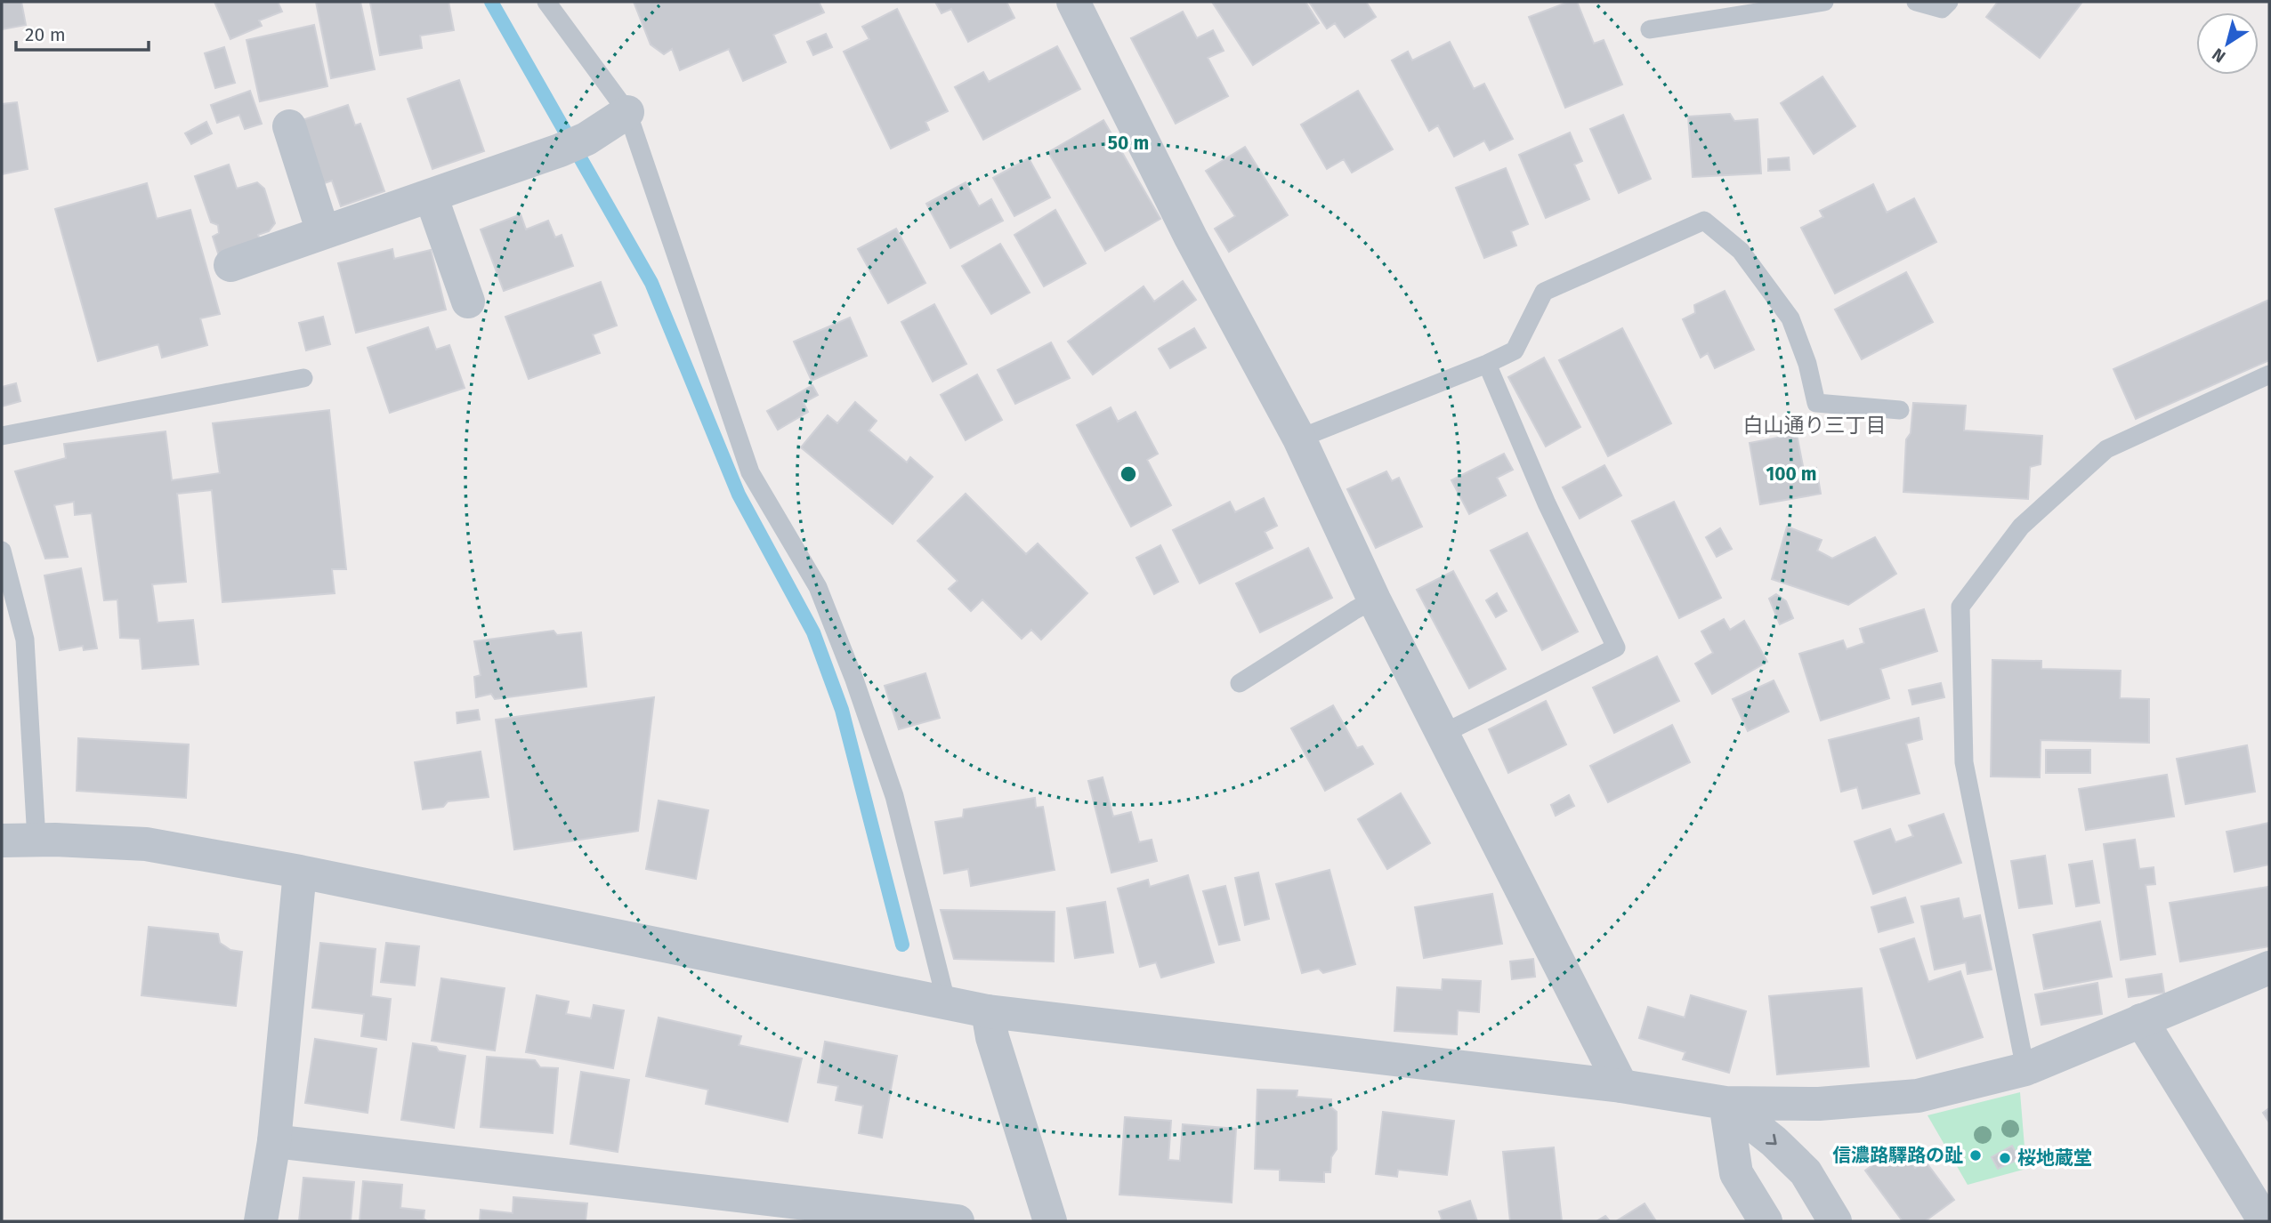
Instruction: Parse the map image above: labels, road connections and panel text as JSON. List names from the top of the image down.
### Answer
{
  "districts": ["白山通り三丁目"],
  "places": ["信濃路驛路の趾", "桜地蔵堂"],
  "scale_bar": "20 m",
  "north": "bottom left",
  "rings": ["50 m", "100 m"]
}
